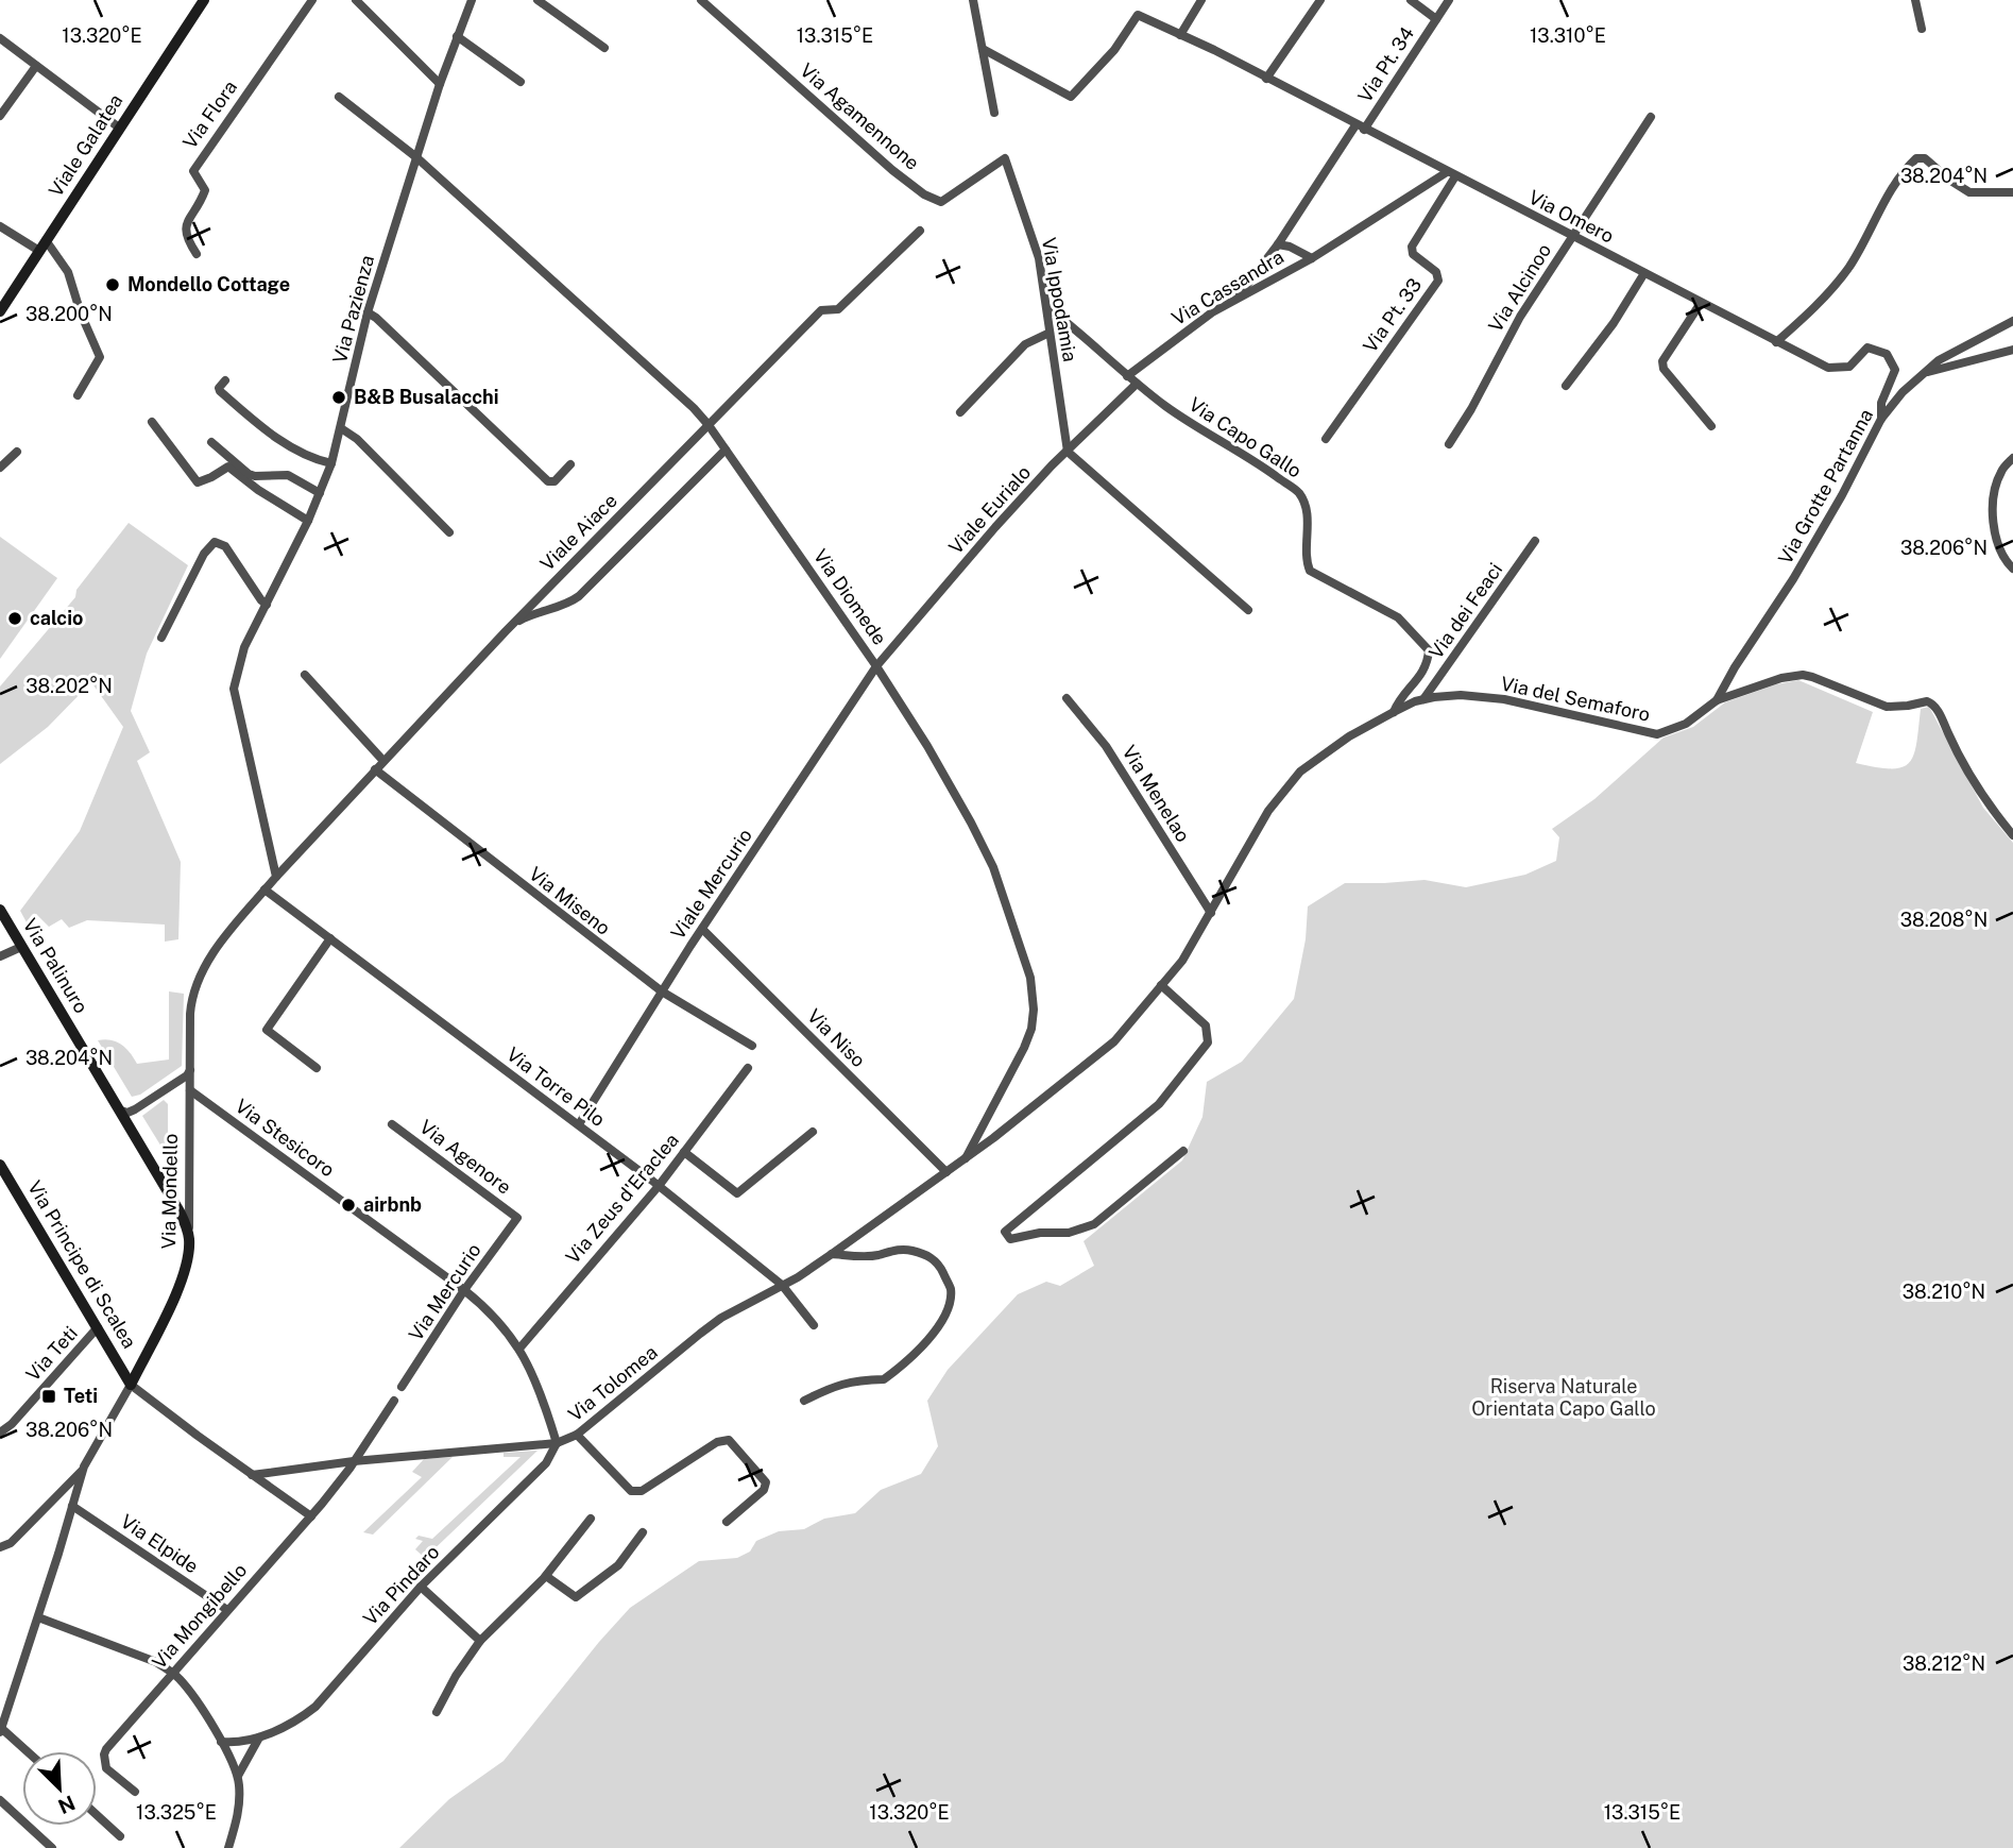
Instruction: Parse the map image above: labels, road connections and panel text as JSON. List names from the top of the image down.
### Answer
{
  "streets": {
    "main road": [
      "Viale Galatea",
      "Via Palinuro",
      "Via Mondello",
      "Via Principe di Scalea"
    ],
    "street": [
      "Via Pt. 34",
      "Via Flora",
      "Via Agamennone",
      "Via Omero",
      "Via Cassandra",
      "Via Alcinoo",
      "Via Ippodamia",
      "Via Pazienza",
      "Via Pt. 33",
      "Via Capo Gallo",
      "Via Grotte Partanna",
      "Viale Eurialo",
      "Viale Aiace",
      "Via Diomede",
      "Via dei Feaci",
      "Via del Semaforo",
      "Via Menelao",
      "Viale Mercurio",
      "Via Miseno",
      "Via Niso",
      "Via Torre Pilo",
      "Via Stesicoro",
      "Via Agenore",
      "Via Zeus d'Eraclea",
      "Via Mercurio",
      "Via Teti",
      "Via Tolomea",
      "Via Elpide",
      "Via Pindaro",
      "Via Mongibello"
    ]
  },
  "crossings": [
    ["Via Pt. 34", "Via Omero"],
    ["Via Pt. 34", "Via Cassandra"],
    ["Via Agamennone", "Via Ippodamia"],
    ["Via Omero", "Via Cassandra"],
    ["Via Omero", "Via Alcinoo"],
    ["Via Omero", "Via Pt. 33"],
    ["Via Omero", "Via Grotte Partanna"],
    ["Via Cassandra", "Via Capo Gallo"],
    ["Via Ippodamia", "Via Capo Gallo"],
    ["Via Ippodamia", "Viale Eurialo"],
    ["Via Pazienza", "Viale Aiace"],
    ["Via Pazienza", "Via Diomede"],
    ["Via Pazienza", "Via Mondello"],
    ["Via Capo Gallo", "Viale Eurialo"],
    ["Via Capo Gallo", "Via del Semaforo"],
    ["Via Capo Gallo", "Via Tolomea"],
    ["Via Grotte Partanna", "Via del Semaforo"],
    ["Viale Eurialo", "Via Diomede"],
    ["Viale Eurialo", "Viale Mercurio"],
    ["Viale Aiace", "Via Diomede"],
    ["Viale Aiace", "Via Miseno"],
    ["Viale Aiace", "Via Mondello"],
    ["Via Diomede", "Viale Mercurio"],
    ["Via Diomede", "Via Tolomea"],
    ["Via dei Feaci", "Via del Semaforo"],
    ["Via del Semaforo", "Via Tolomea"],
    ["Via Menelao", "Via Tolomea"],
    ["Viale Mercurio", "Via Miseno"],
    ["Viale Mercurio", "Via Niso"],
    ["Viale Mercurio", "Via Torre Pilo"],
    ["Via Palinuro", "Via Mondello"],
    ["Via Niso", "Via Tolomea"],
    ["Via Torre Pilo", "Via Mondello"],
    ["Via Torre Pilo", "Via Zeus d'Eraclea"],
    ["Via Torre Pilo", "Via Tolomea"],
    ["Via Stesicoro", "Via Mondello"],
    ["Via Stesicoro", "Via Zeus d'Eraclea"],
    ["Via Stesicoro", "Via Mercurio"],
    ["Via Stesicoro", "Via Tolomea"],
    ["Via Stesicoro", "Via Pindaro"],
    ["Via Agenore", "Via Mercurio"],
    ["Via Mondello", "Via Principe di Scalea"],
    ["Via Mondello", "Via Elpide"],
    ["Via Principe di Scalea", "Via Teti"],
    ["Via Tolomea", "Via Pindaro"],
    ["Via Tolomea", "Via Mongibello"],
    ["Via Elpide", "Via Mongibello"]
  ],
  "parks": ["Riserva Naturale Orientata Capo Gallo"],
  "places": {
    "other": [
      "Mondello Cottage",
      "B&B Busalacchi",
      "calcio",
      "airbnb"
    ],
    "transit": ["Teti"]
  },
  "north": "bottom right",
  "coordinates": [
    "13.320°E",
    "13.315°E",
    "13.310°E",
    "38.204°N",
    "38.200°N",
    "38.206°N",
    "38.202°N",
    "38.208°N",
    "38.210°N",
    "38.212°N",
    "13.325°E"
  ]
}
